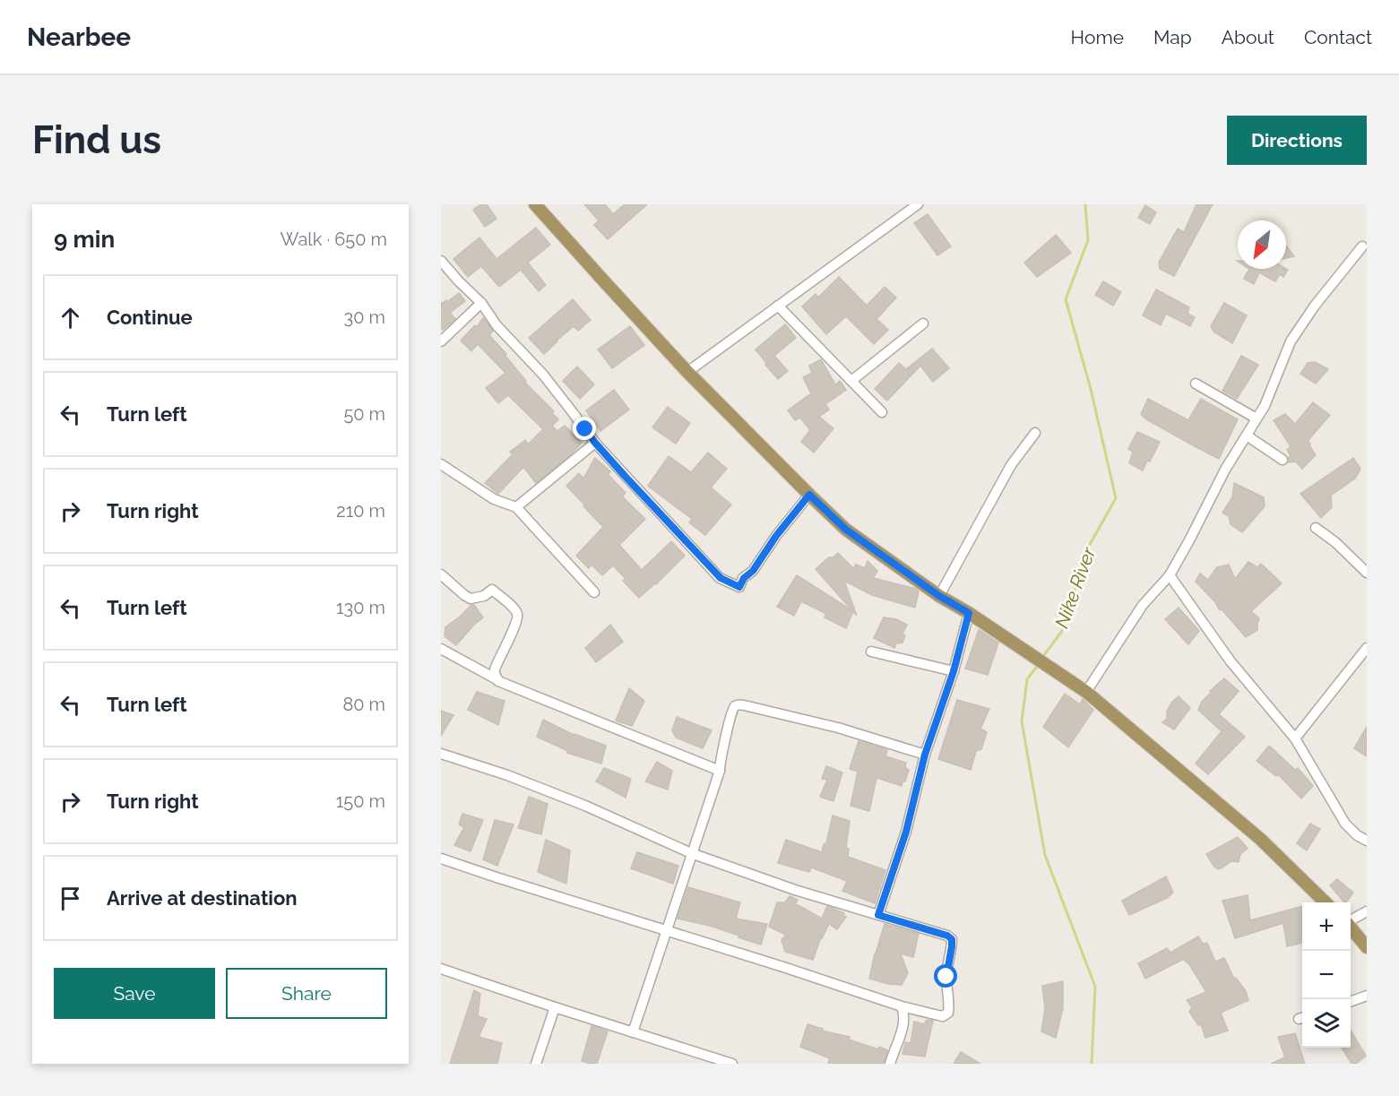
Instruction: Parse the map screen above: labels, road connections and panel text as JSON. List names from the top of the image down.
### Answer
{
  "water": ["Nike River"],
  "north": "bottom left",
  "page": {
    "header": "Nearbee",
    "nav": [
      "Home",
      "Map",
      "About",
      "Contact"
    ],
    "buttons": [
      "Directions",
      ["Save", "Share"]
    ],
    "title": "Find us",
    "heading": ["9 min", "Walk · 650 m"],
    "list": [
      ["Continue", "30 m"],
      ["Turn left", "50 m"],
      ["Turn right", "210 m"],
      ["Turn left", "130 m"],
      ["Turn left", "80 m"],
      ["Turn right", "150 m"],
      "Arrive at destination"
    ],
    "map_buttons": ["+", "−"]
  }
}
